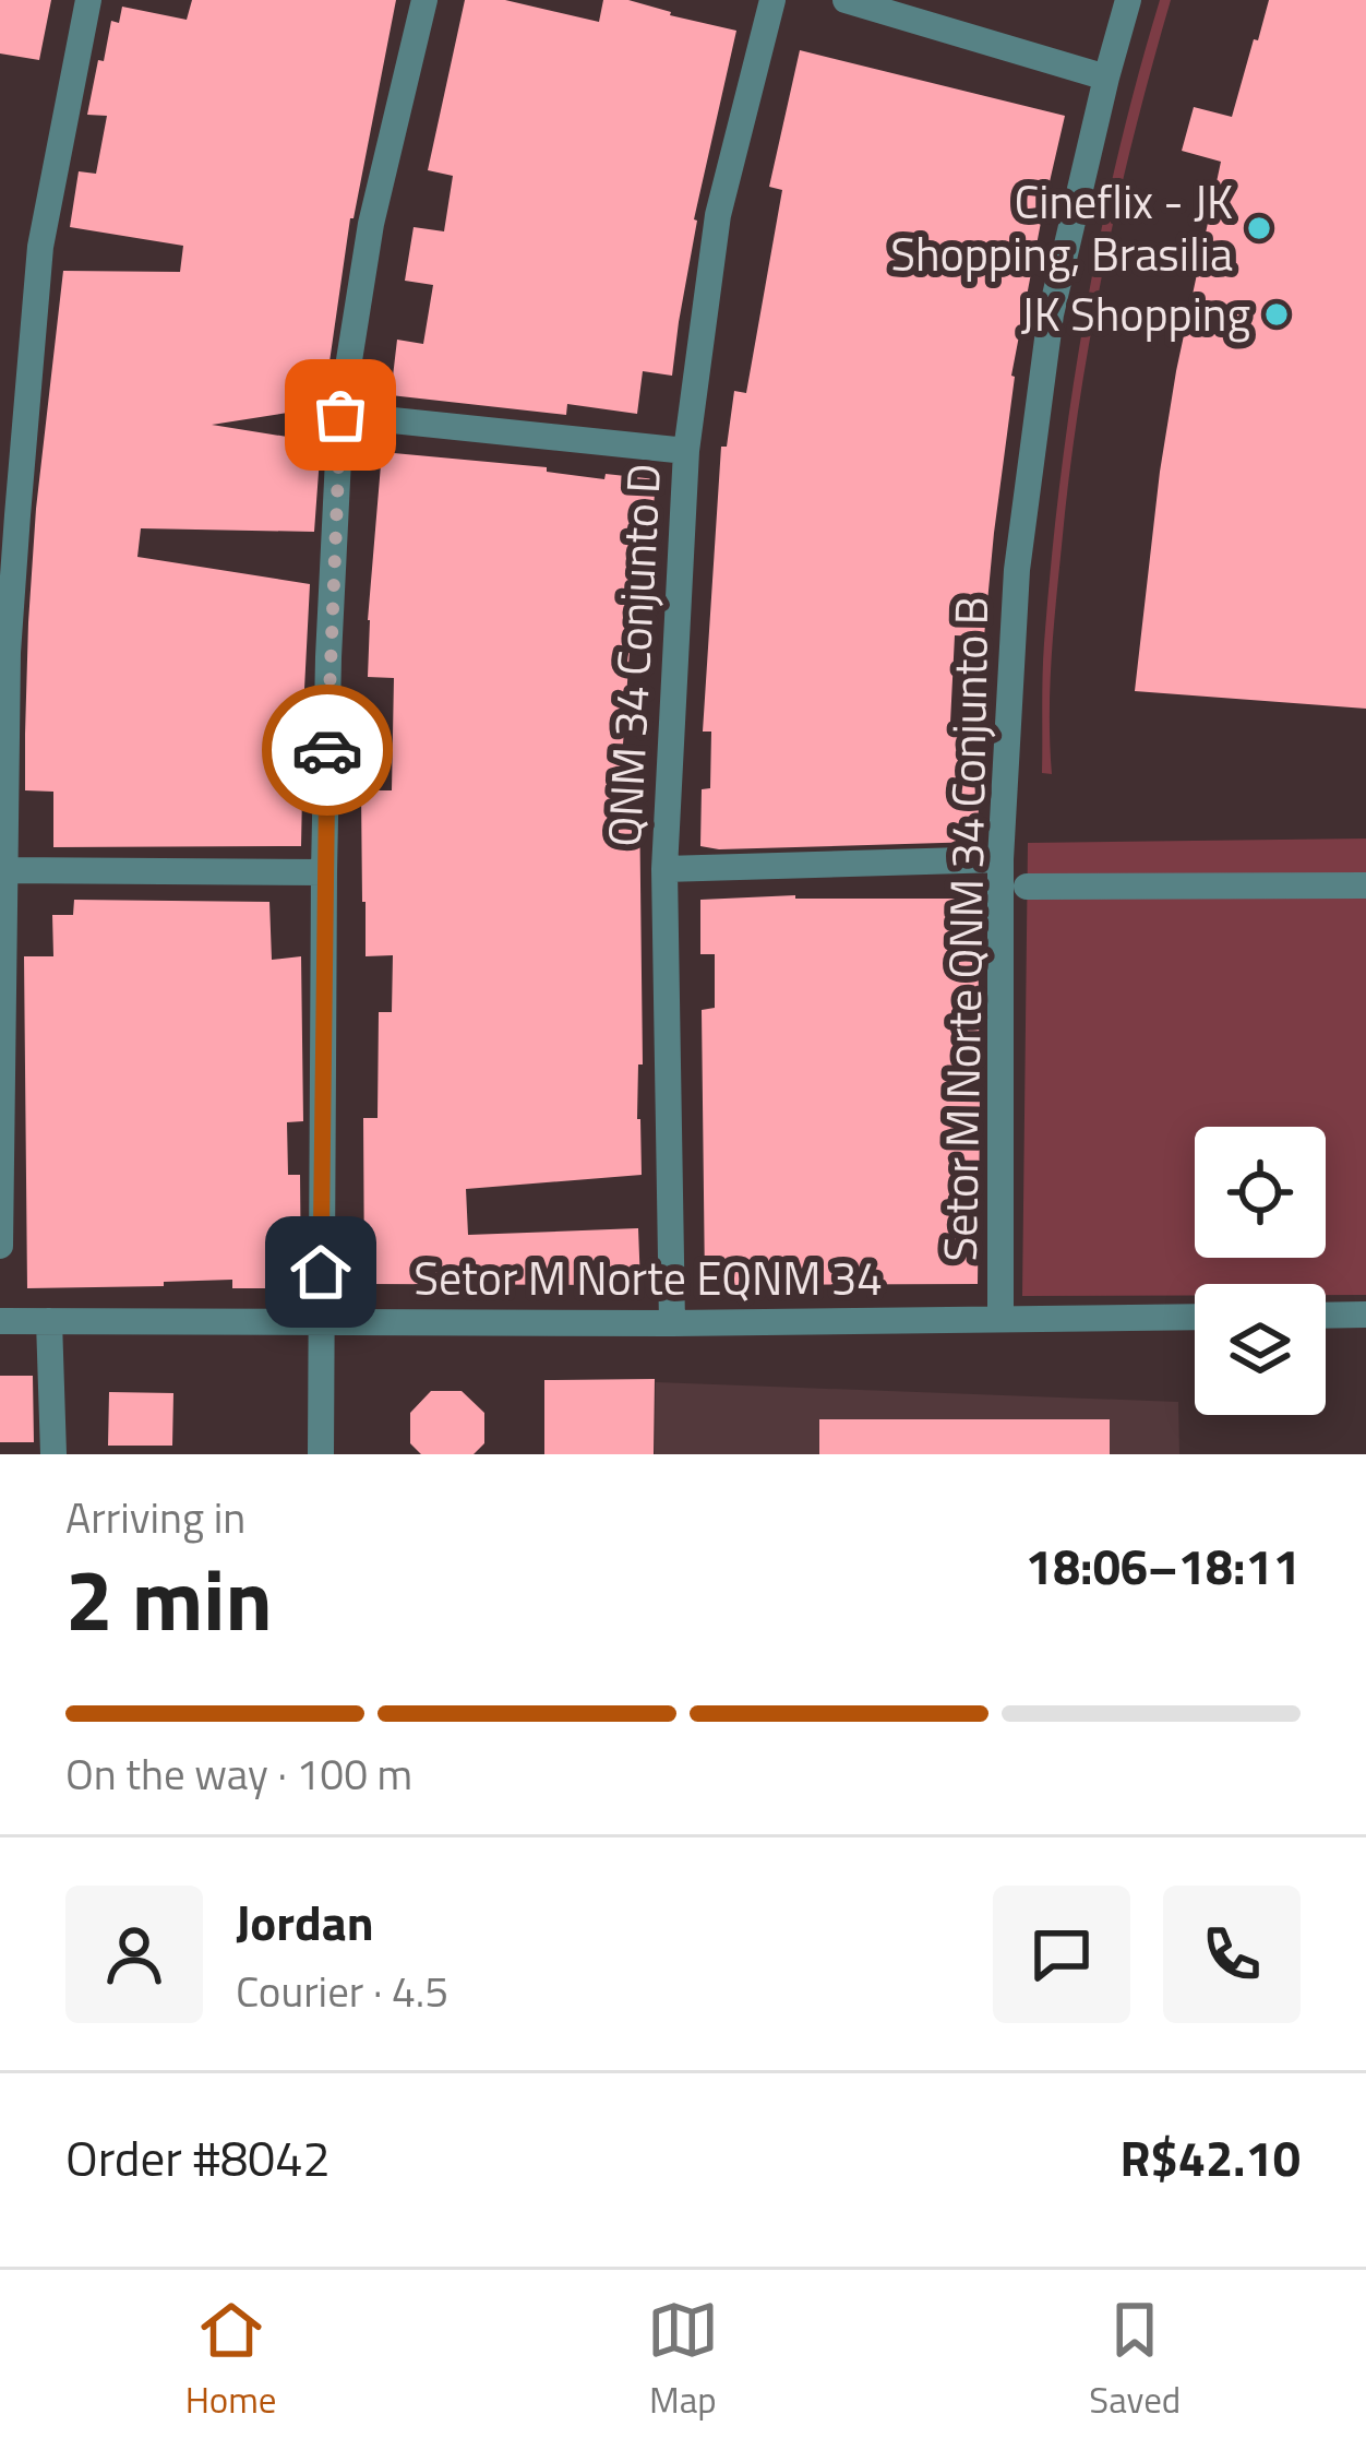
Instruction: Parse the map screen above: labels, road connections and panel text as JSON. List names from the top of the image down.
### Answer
{
  "streets": {
    "street": ["QNM 34 Conjunto D", "Setor M Norte QNM 34 Conjunto B", "Setor M Norte EQNM 34"]
  },
  "crossings": [
    ["QNM 34 Conjunto D", "Setor M Norte EQNM 34"],
    ["Setor M Norte QNM 34 Conjunto B", "Setor M Norte EQNM 34"]
  ],
  "places": ["Cineflix - JK Shopping, Brasilia", "JK Shopping"],
  "page": {
    "heading": ["2 min", "Arriving in", "18:06–18:11"],
    "panel": [
      "Jordan",
      "Courier · 4.5",
      "Order #8042",
      "R$42.10"
    ],
    "bar": "On the way · 100 m",
    "tabs": ["Home", "Map", "Saved"]
  }
}
